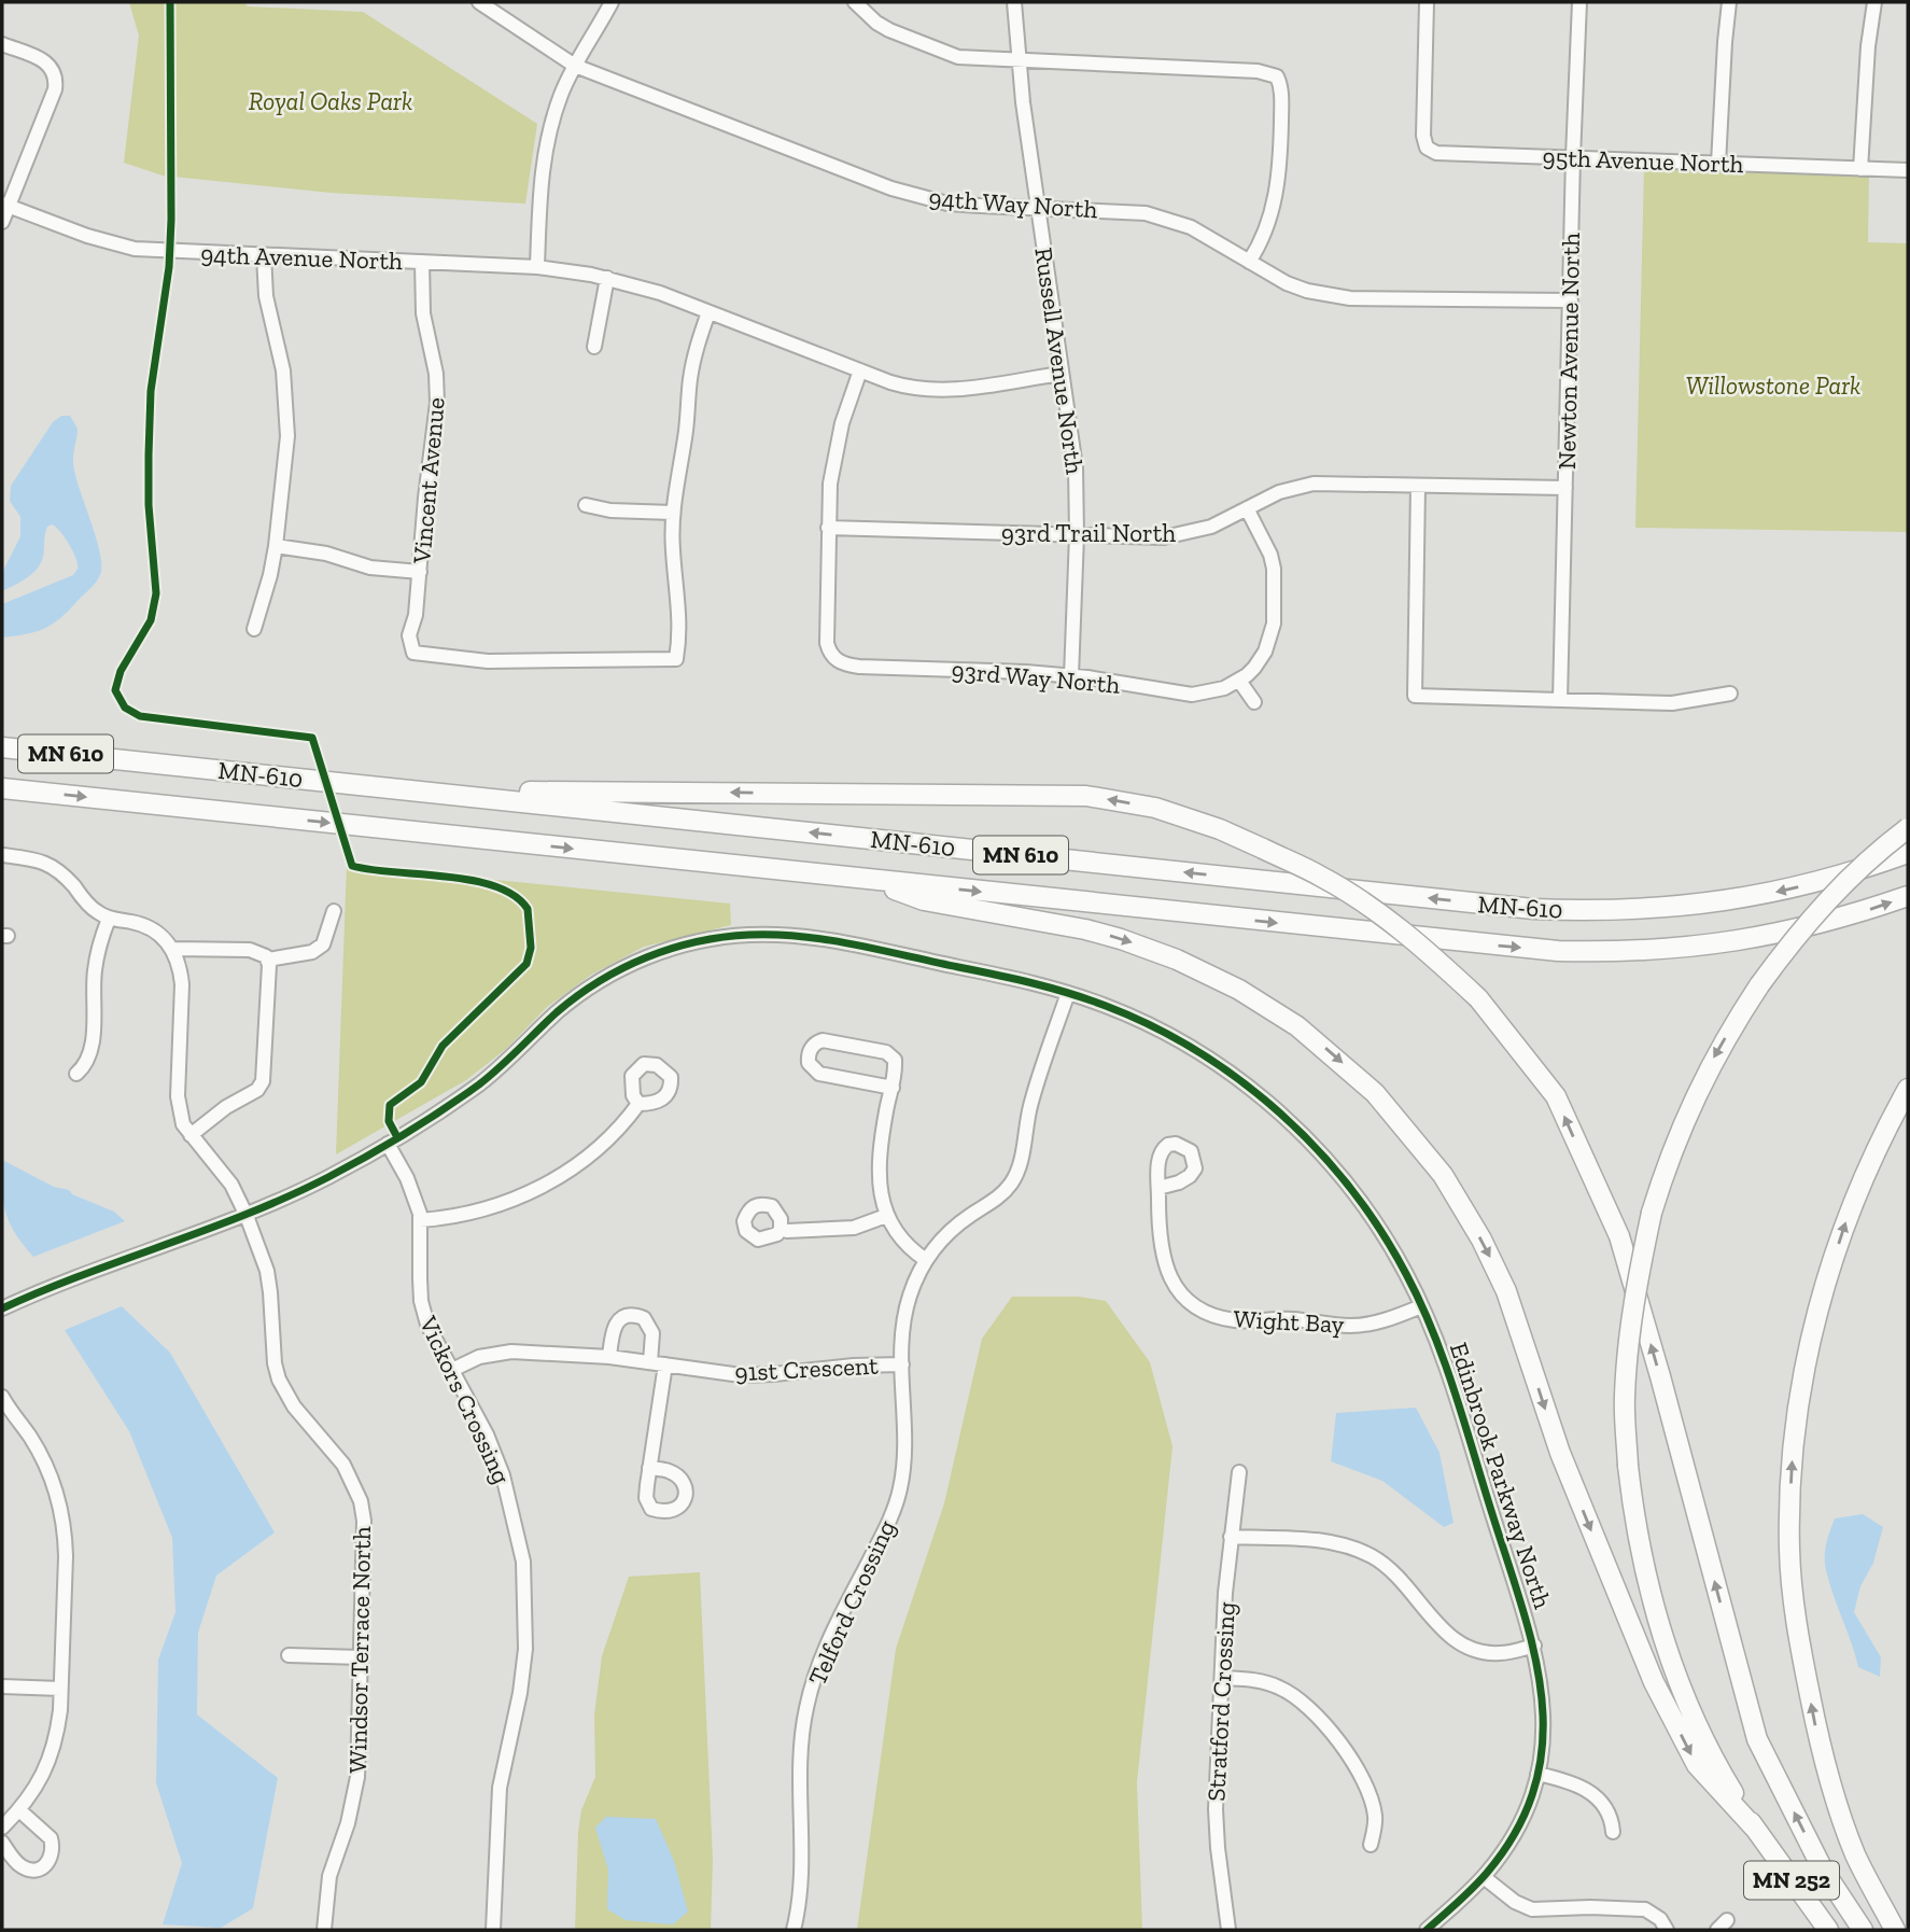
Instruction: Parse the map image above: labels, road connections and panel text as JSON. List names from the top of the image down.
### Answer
{
  "streets": {
    "highway": ["MN 610", "MN-610", "MN 252"],
    "street": [
      "95th Avenue North",
      "94th Way North",
      "94th Avenue North",
      "Newton Avenue North",
      "Russell Avenue North",
      "Vincent Avenue",
      "93rd Trail North",
      "93rd Way North",
      "Wight Bay",
      "91st Crescent",
      "Vickors Crossing",
      "Edinbrook Parkway North",
      "Telford Crossing",
      "Windsor Terrace North",
      "Stratford Crossing"
    ]
  },
  "crossings": [
    ["95th Avenue North", "Newton Avenue North"],
    ["94th Way North", "Newton Avenue North"],
    ["94th Way North", "Russell Avenue North"],
    ["94th Avenue North", "Russell Avenue North"],
    ["94th Avenue North", "Vincent Avenue"],
    ["Newton Avenue North", "93rd Trail North"],
    ["Russell Avenue North", "93rd Trail North"],
    ["Russell Avenue North", "93rd Way North"],
    ["93rd Trail North", "93rd Way North"],
    ["Wight Bay", "Edinbrook Parkway North"],
    ["91st Crescent", "Vickors Crossing"],
    ["91st Crescent", "Telford Crossing"],
    ["Vickors Crossing", "Edinbrook Parkway North"],
    ["Edinbrook Parkway North", "Telford Crossing"],
    ["Edinbrook Parkway North", "Windsor Terrace North"]
  ],
  "parks": ["Royal Oaks Park", "Willowstone Park"]
}
